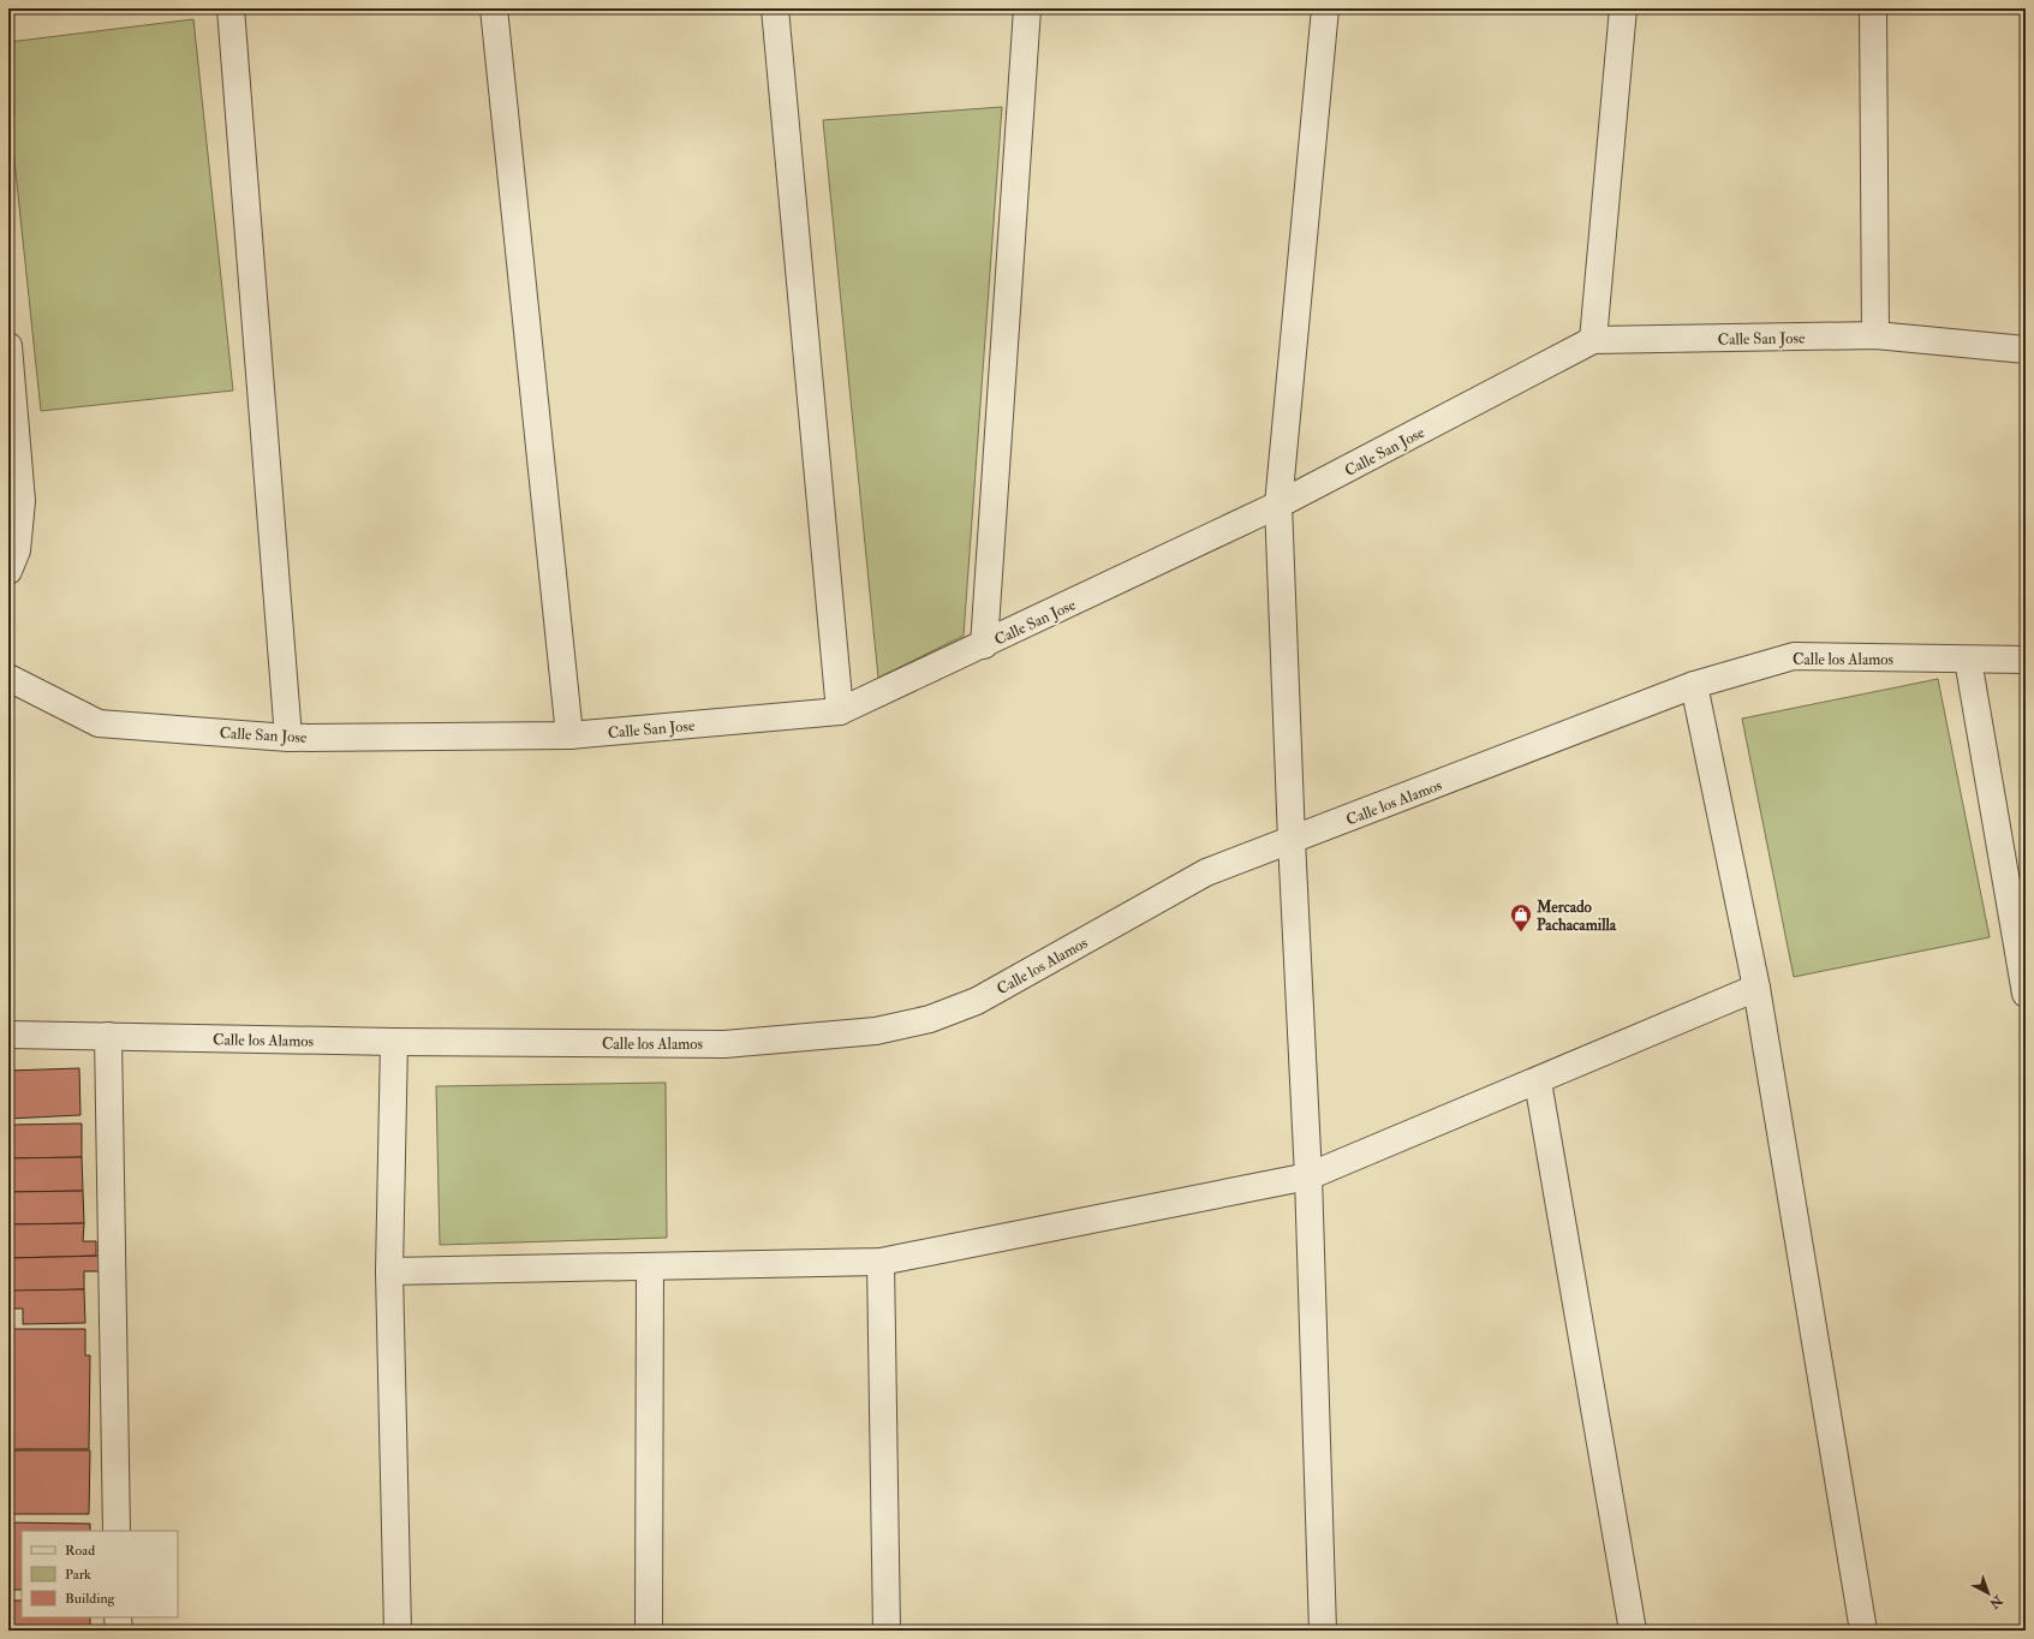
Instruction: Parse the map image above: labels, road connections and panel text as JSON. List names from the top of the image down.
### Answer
{
  "streets": {
    "street": ["Calle San Jose", "Calle los Alamos"]
  },
  "places": {
    "shop": ["Mercado Pachacamilla"]
  },
  "legend": ["Road", "Park", "Building"],
  "north": "bottom right"
}
